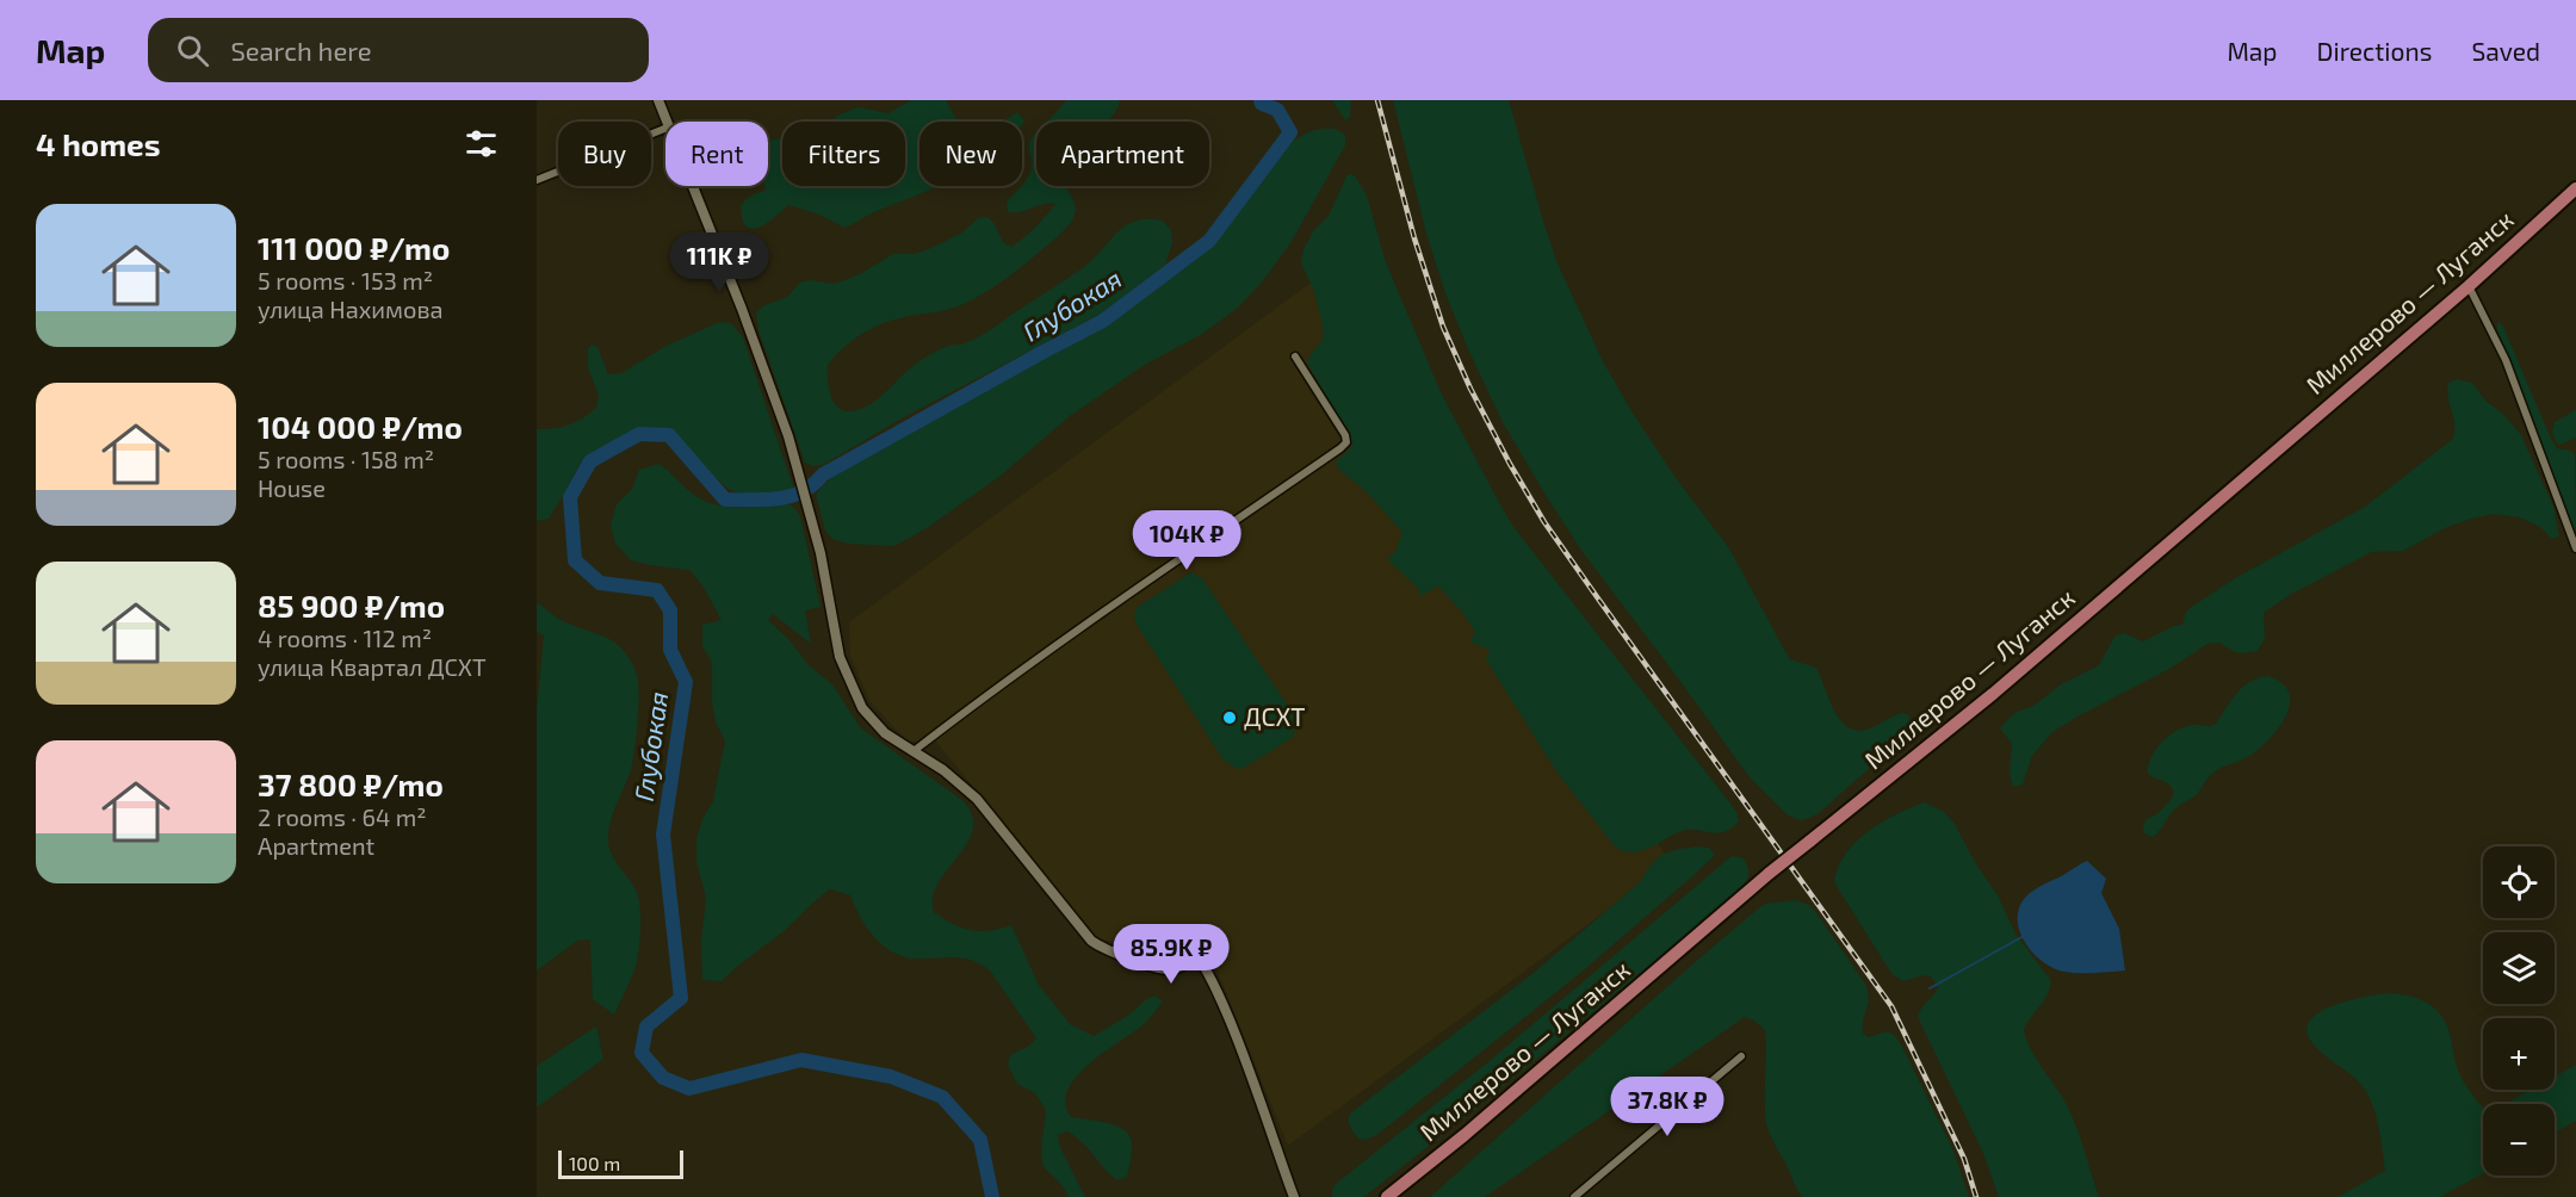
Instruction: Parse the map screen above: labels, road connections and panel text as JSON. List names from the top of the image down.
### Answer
{
  "streets": {
    "main road": ["Миллерово — Луганск"]
  },
  "water": ["Глубокая"],
  "places": ["ДСХТ"],
  "scale_bar": "100 m",
  "page": {
    "header": "Map",
    "search": "Search here",
    "nav": ["Map", "Directions", "Saved"],
    "heading": "4 homes",
    "chip": [
      "Buy",
      "Rent",
      "Filters",
      "New",
      "Apartment"
    ],
    "list": [
      {
        "name": "111 000 ₽/mo",
        "note": "5 rooms · 153 m² · улица Нахимова"
      },
      {
        "name": "104 000 ₽/mo",
        "note": "5 rooms · 158 m² · House"
      },
      {
        "name": "85 900 ₽/mo",
        "note": "4 rooms · 112 m² · улица Квартал ДСХТ"
      },
      {
        "name": "37 800 ₽/mo",
        "note": "2 rooms · 64 m² · Apartment"
      }
    ],
    "price": [
      "111K ₽",
      "104K ₽",
      "85.9K ₽",
      "37.8K ₽"
    ],
    "map_buttons": ["+", "−"],
    "scale": "100 m"
  }
}
